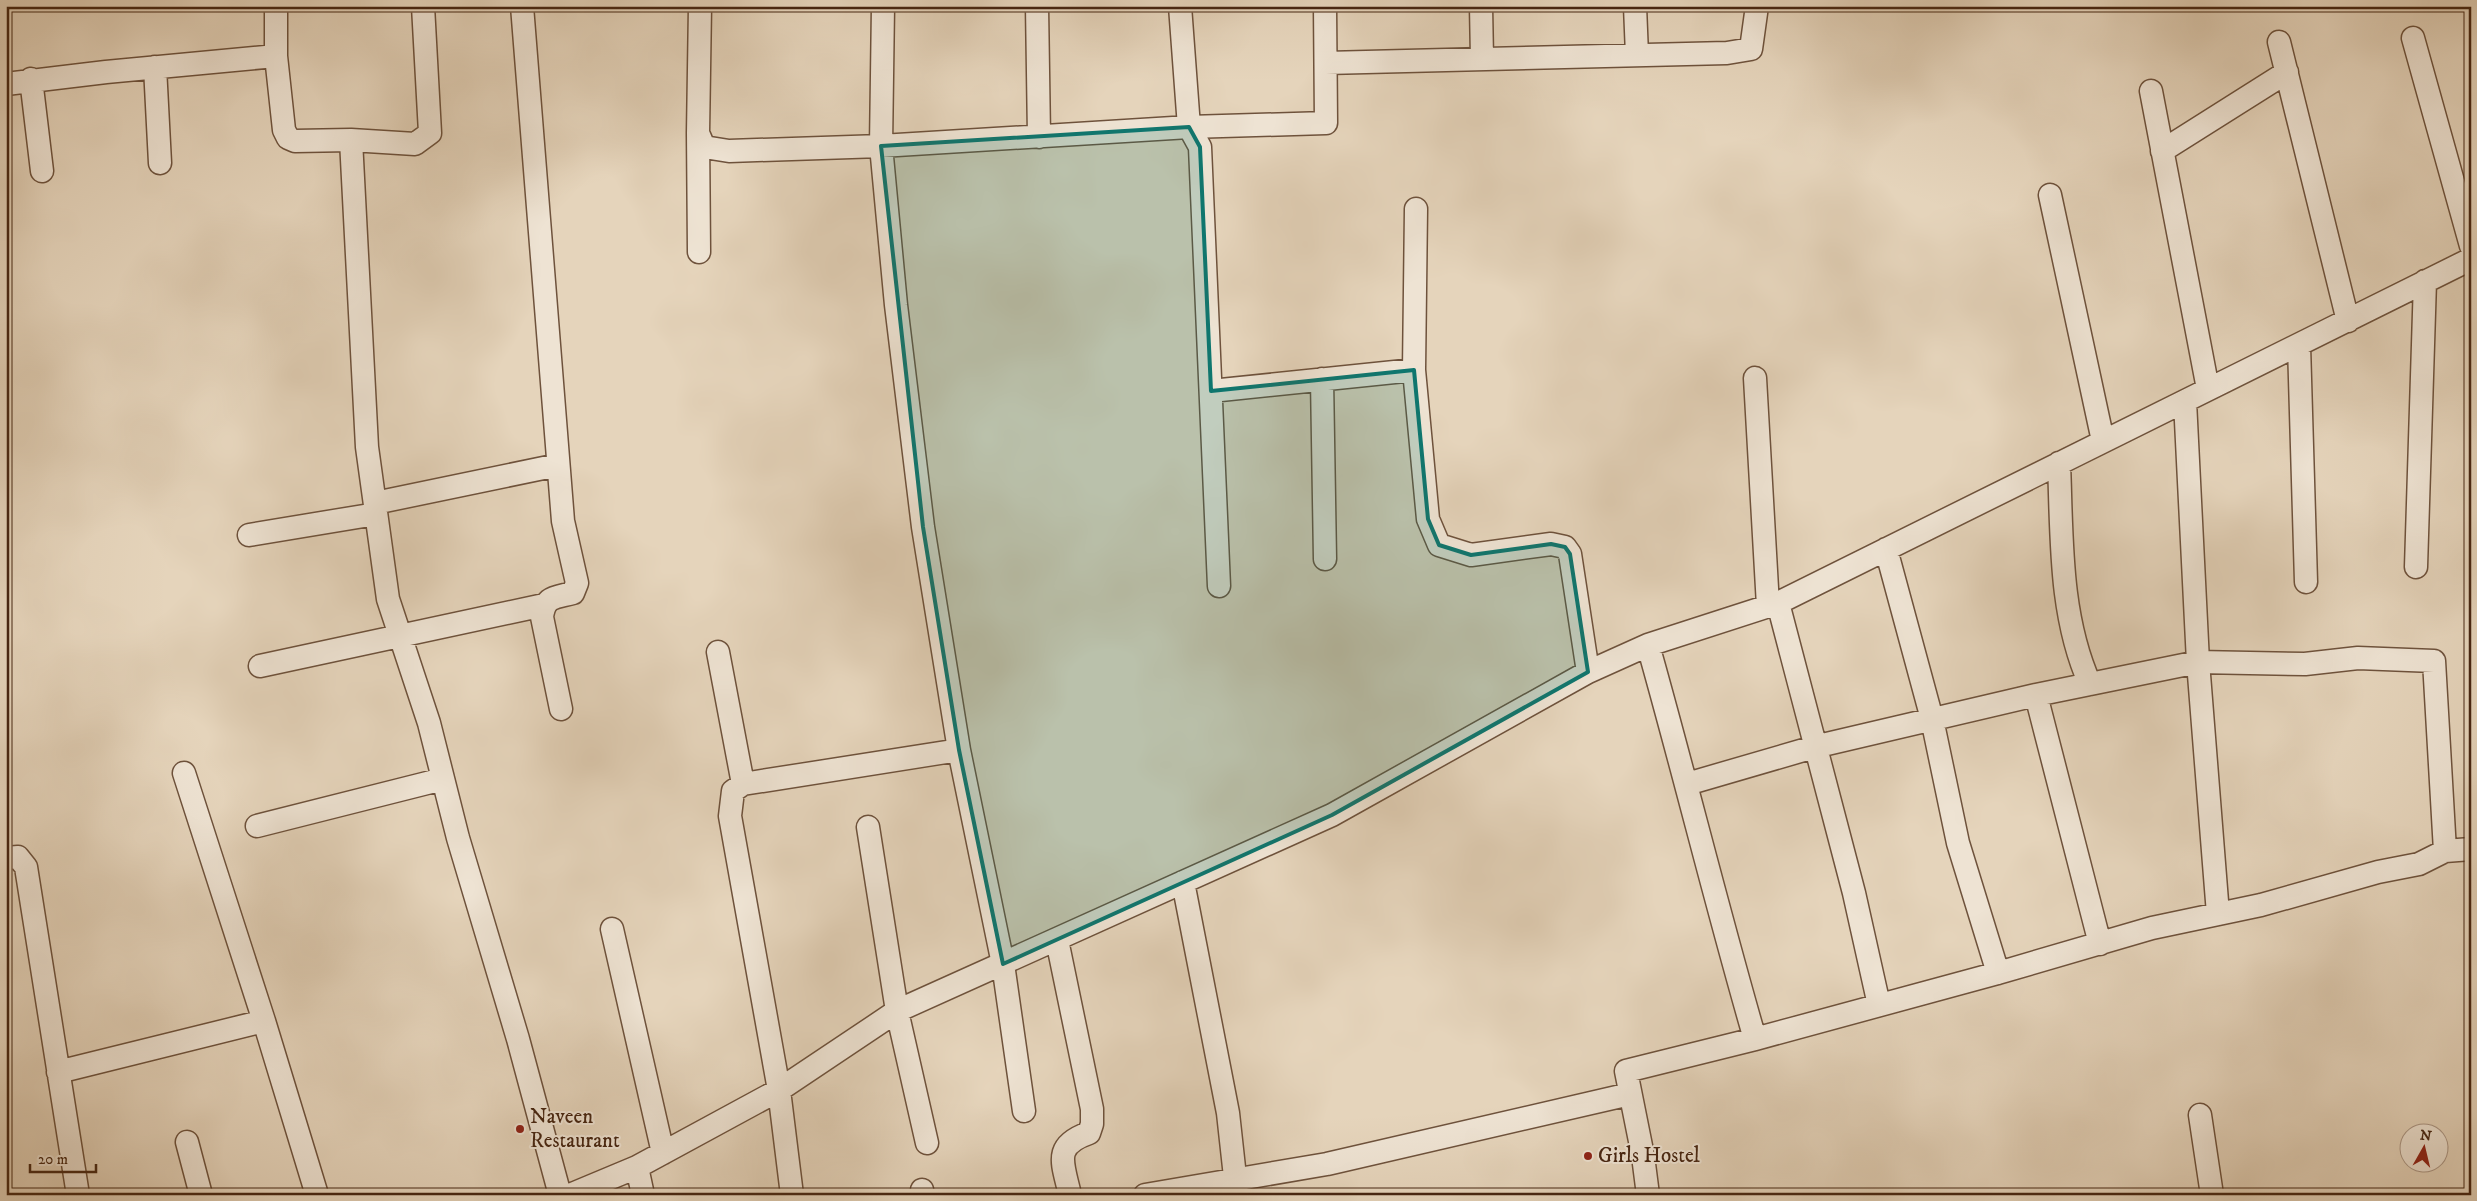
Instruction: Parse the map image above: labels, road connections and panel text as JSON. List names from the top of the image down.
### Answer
{
  "places": ["Naveen Restaurant", "Girls Hostel"],
  "scale_bar": "20 m",
  "north": "top"
}
